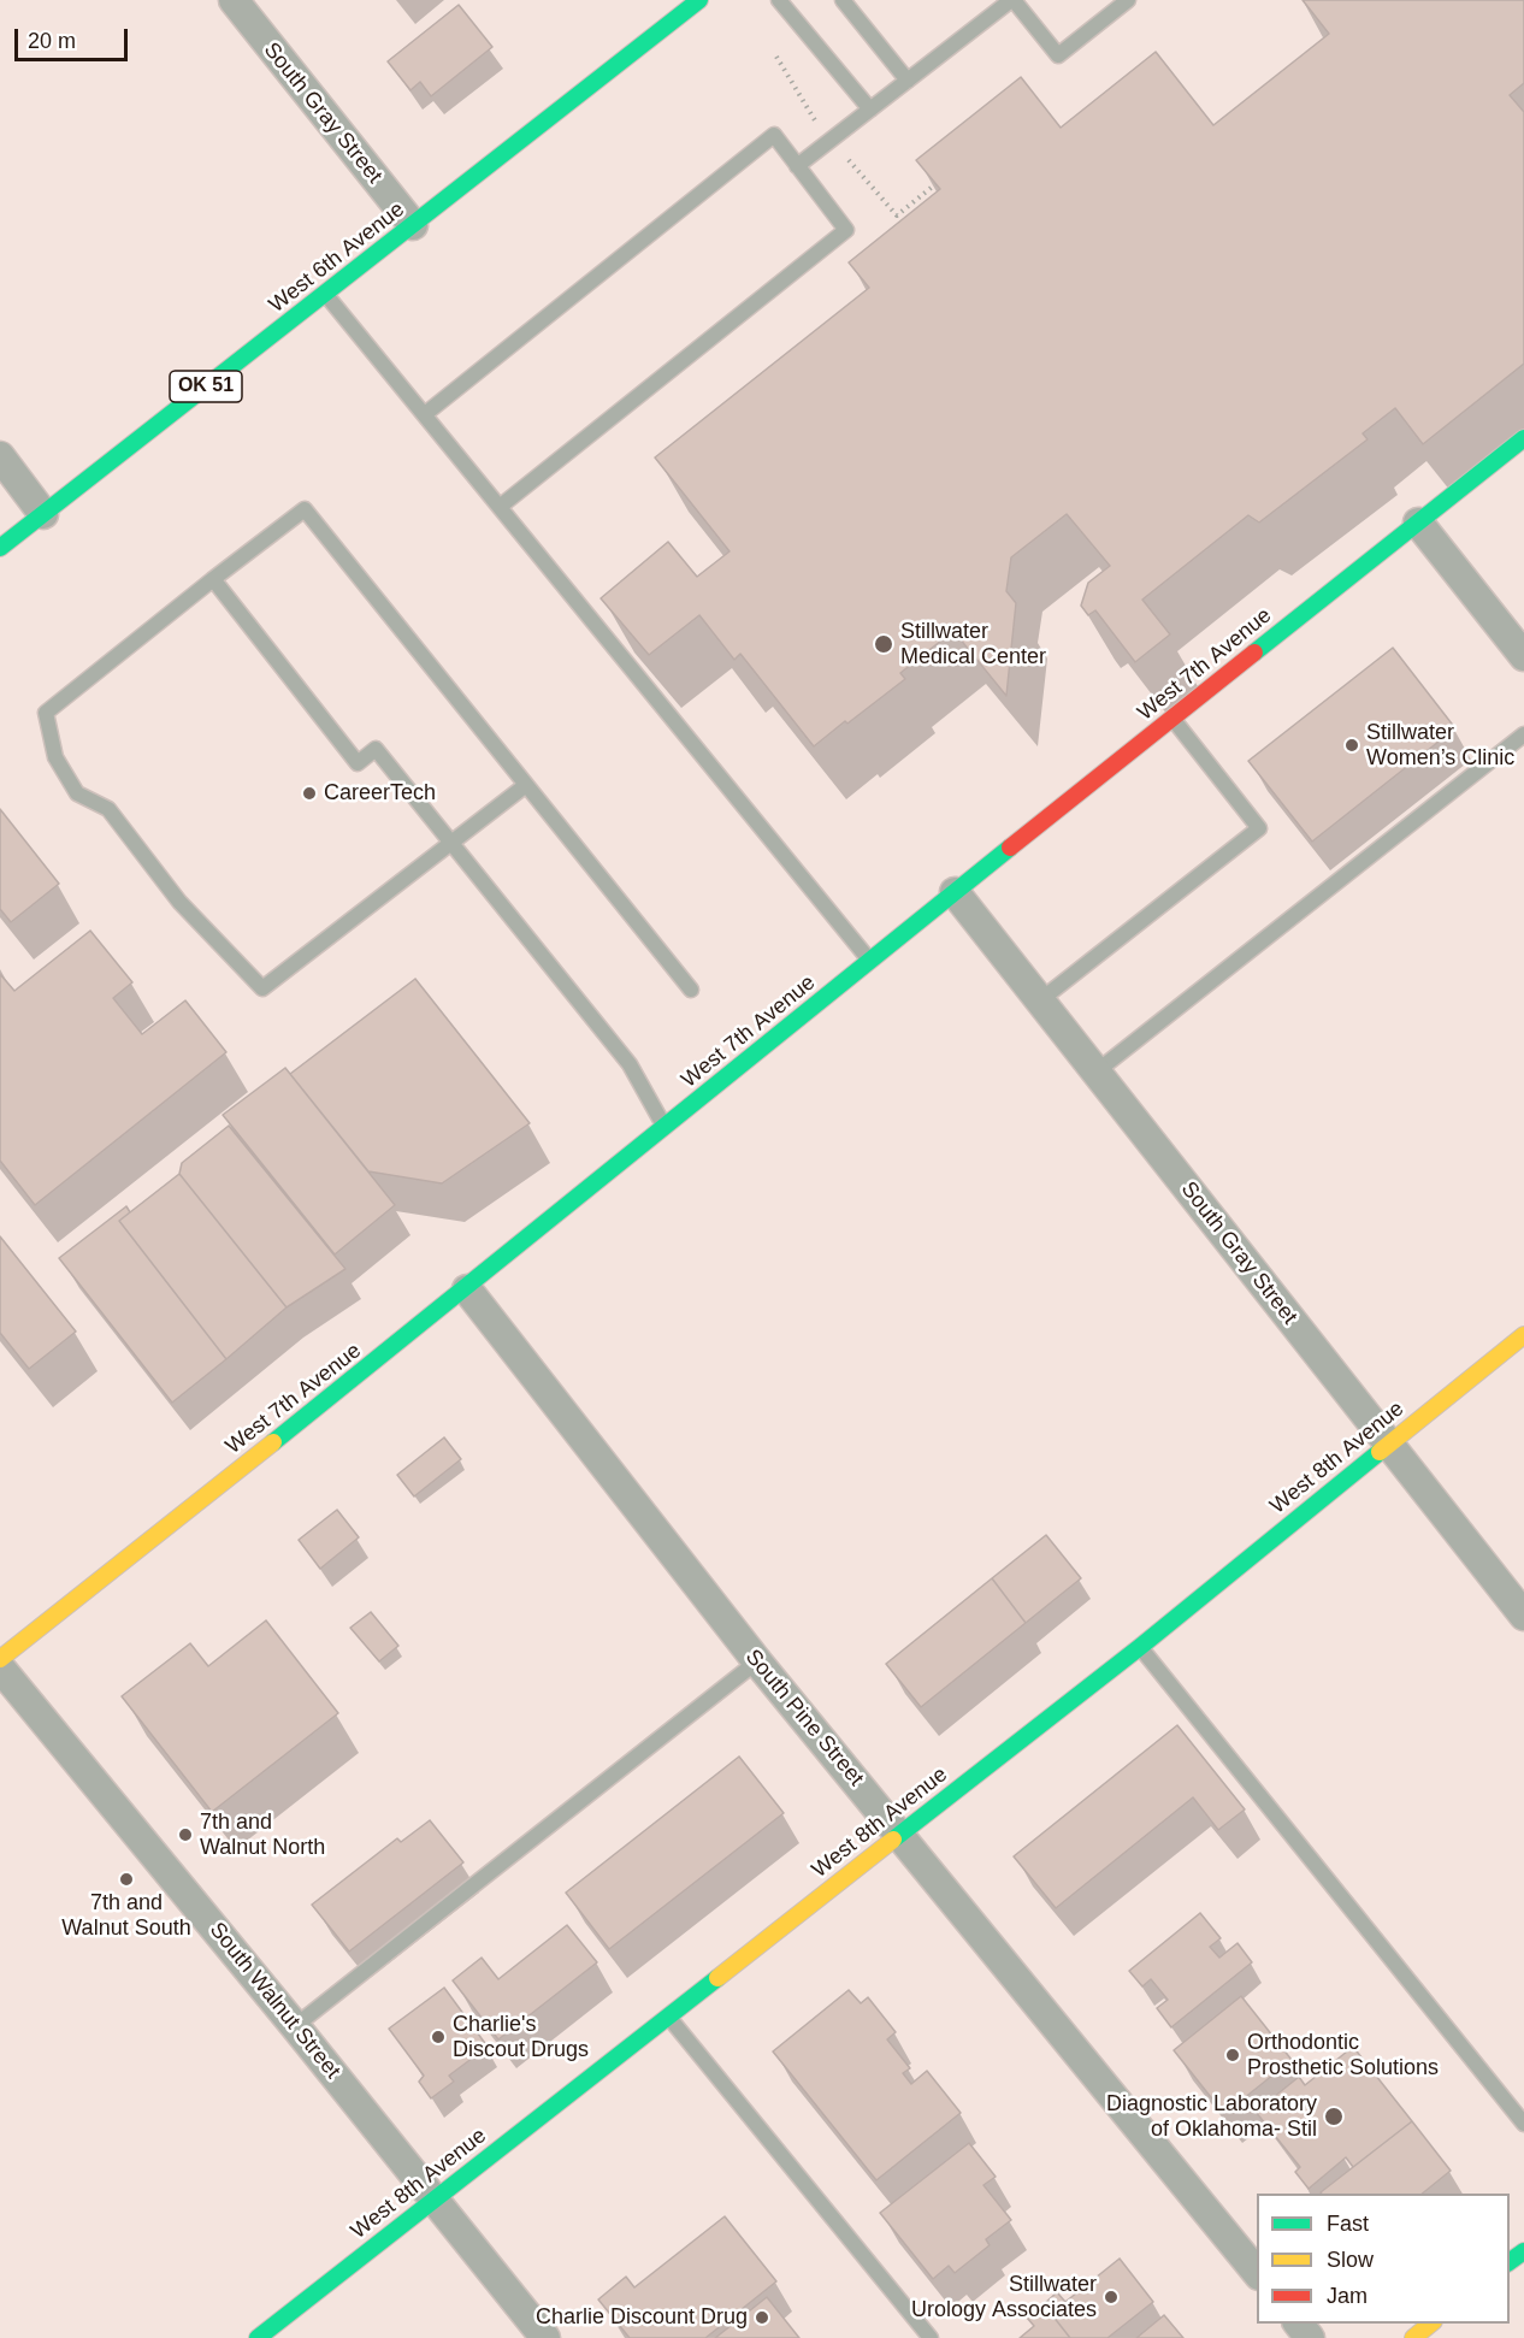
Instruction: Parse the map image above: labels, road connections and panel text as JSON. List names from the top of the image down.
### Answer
{
  "streets": {
    "main road": [
      "West 6th Avenue",
      "OK 51",
      "West 7th Avenue",
      "West 8th Avenue"
    ],
    "street": ["South Gray Street", "South Pine Street", "South Walnut Street"]
  },
  "crossings": [
    ["South Gray Street", "West 6th Avenue"],
    ["South Gray Street", "West 7th Avenue"],
    ["South Gray Street", "West 8th Avenue"],
    ["West 7th Avenue", "South Pine Street"],
    ["West 8th Avenue", "South Pine Street"],
    ["West 8th Avenue", "South Walnut Street"]
  ],
  "places": [
    "Stillwater Medical Center",
    "Stillwater Women’s Clinic",
    "CareerTech",
    "7th and Walnut North",
    "7th and Walnut South",
    "Charlie's Discout Drugs",
    "Orthodontic Prosthetic Solutions",
    "Diagnostic Laboratory of Oklahoma- Stil",
    "Stillwater Urology Associates",
    "Charlie Discount Drug"
  ],
  "legend": ["Fast", "Slow", "Jam"],
  "scale_bar": "20 m"
}
